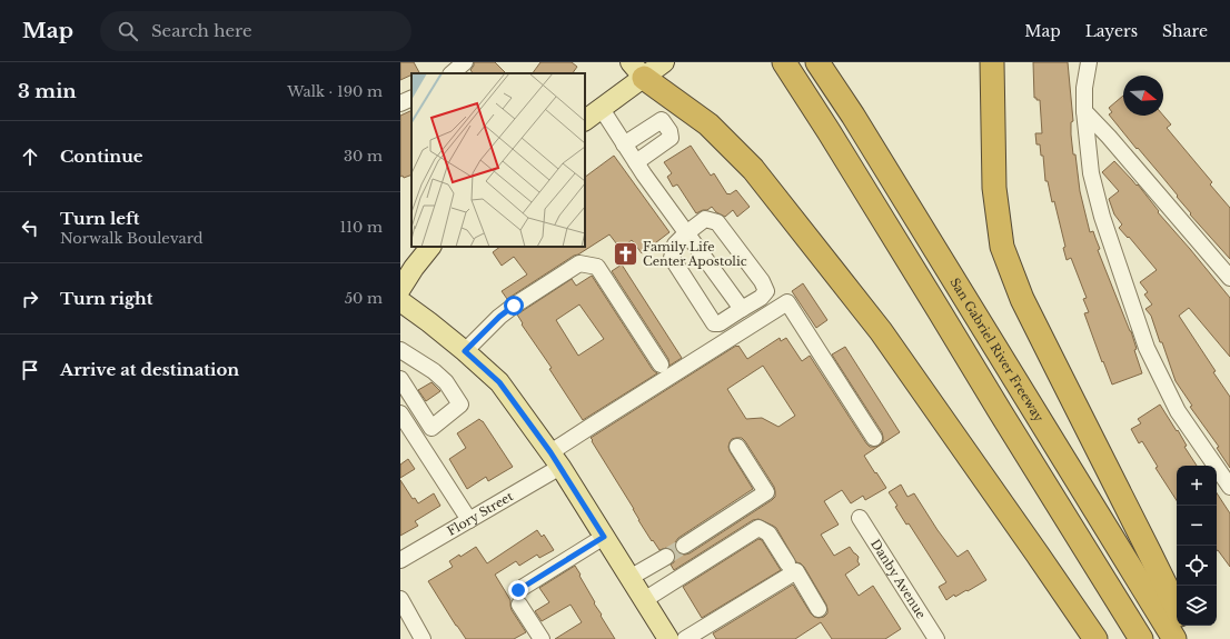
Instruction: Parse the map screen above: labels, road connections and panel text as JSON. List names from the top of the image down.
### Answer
{
  "streets": {
    "highway": ["San Gabriel River Freeway"],
    "street": ["Flory Street", "Danby Avenue"]
  },
  "places": {
    "church": ["Family Life Center Apostolic"]
  },
  "north": "right",
  "page": {
    "header": "Map",
    "search": "Search here",
    "nav": ["Map", "Layers", "Share"],
    "heading": ["3 min", "Walk · 190 m"],
    "list": [
      ["Continue", "30 m"],
      ["Turn left", "Norwalk Boulevard", "110 m"],
      ["Turn right", "50 m"],
      "Arrive at destination"
    ],
    "map_buttons": ["+", "−"]
  }
}
